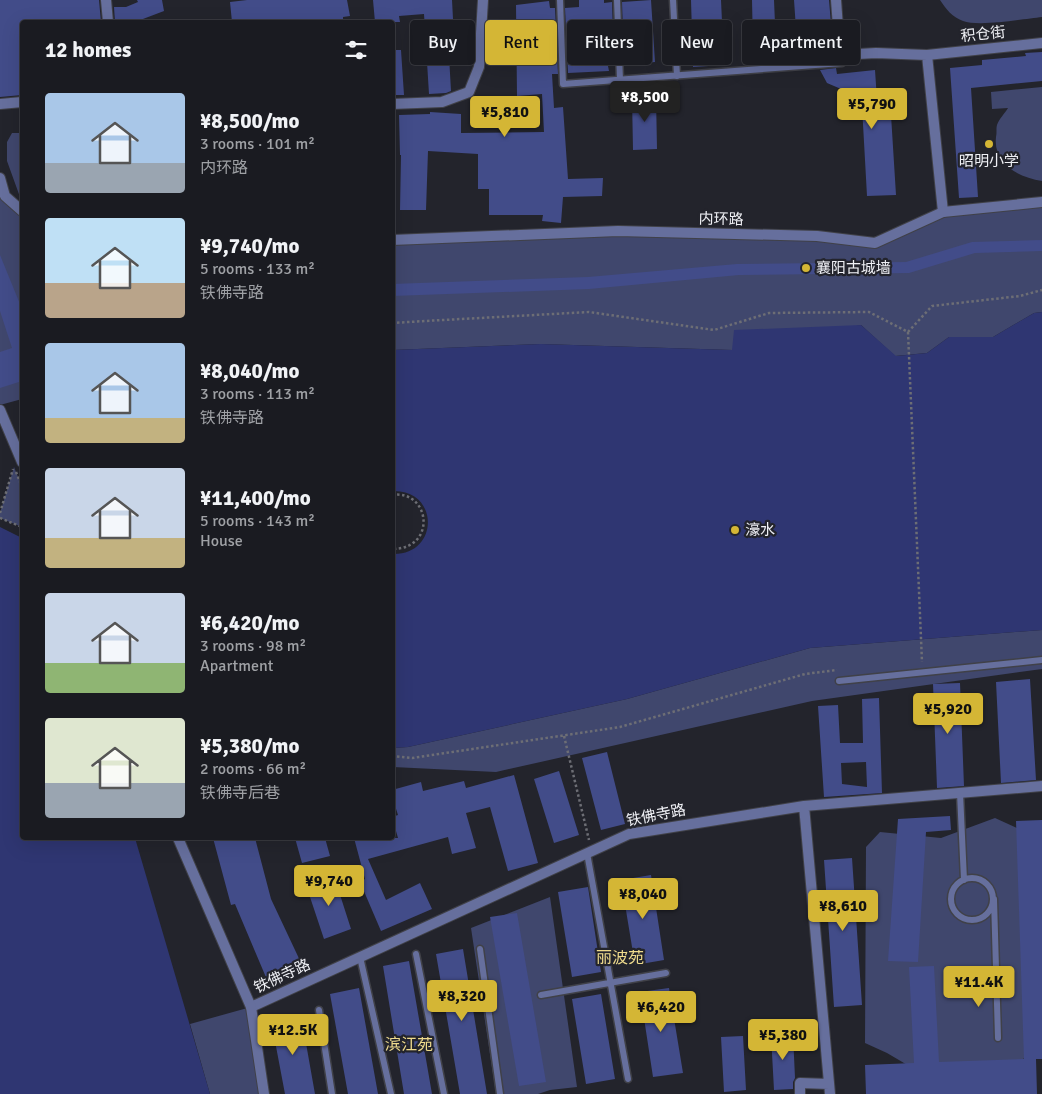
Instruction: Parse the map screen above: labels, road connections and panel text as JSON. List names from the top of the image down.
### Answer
{
  "streets": {
    "street": ["积仓街", "内环路", "铁佛寺路"]
  },
  "districts": ["丽波苑", "滨江苑"],
  "places": ["昭明小学", "襄阳古城墙", "濠水"],
  "page": {
    "chip": [
      "Buy",
      "Rent",
      "Filters",
      "New",
      "Apartment"
    ],
    "heading": "12 homes",
    "list": [
      {
        "name": "¥8,500/mo",
        "note": "3 rooms · 101 m² · 内环路"
      },
      {
        "name": "¥9,740/mo",
        "note": "5 rooms · 133 m² · 铁佛寺路"
      },
      {
        "name": "¥8,040/mo",
        "note": "3 rooms · 113 m² · 铁佛寺路"
      },
      {
        "name": "¥11,400/mo",
        "note": "5 rooms · 143 m² · House"
      },
      {
        "name": "¥6,420/mo",
        "note": "3 rooms · 98 m² · Apartment"
      },
      {
        "name": "¥5,380/mo",
        "note": "2 rooms · 66 m² · 铁佛寺后巷"
      }
    ],
    "price": [
      "¥8,500",
      "¥5,790",
      "¥5,810",
      "¥5,920",
      "¥9,740",
      "¥8,040",
      "¥8,610",
      "¥11.4K",
      "¥8,320",
      "¥6,420",
      "¥12.5K",
      "¥5,380"
    ]
  }
}
